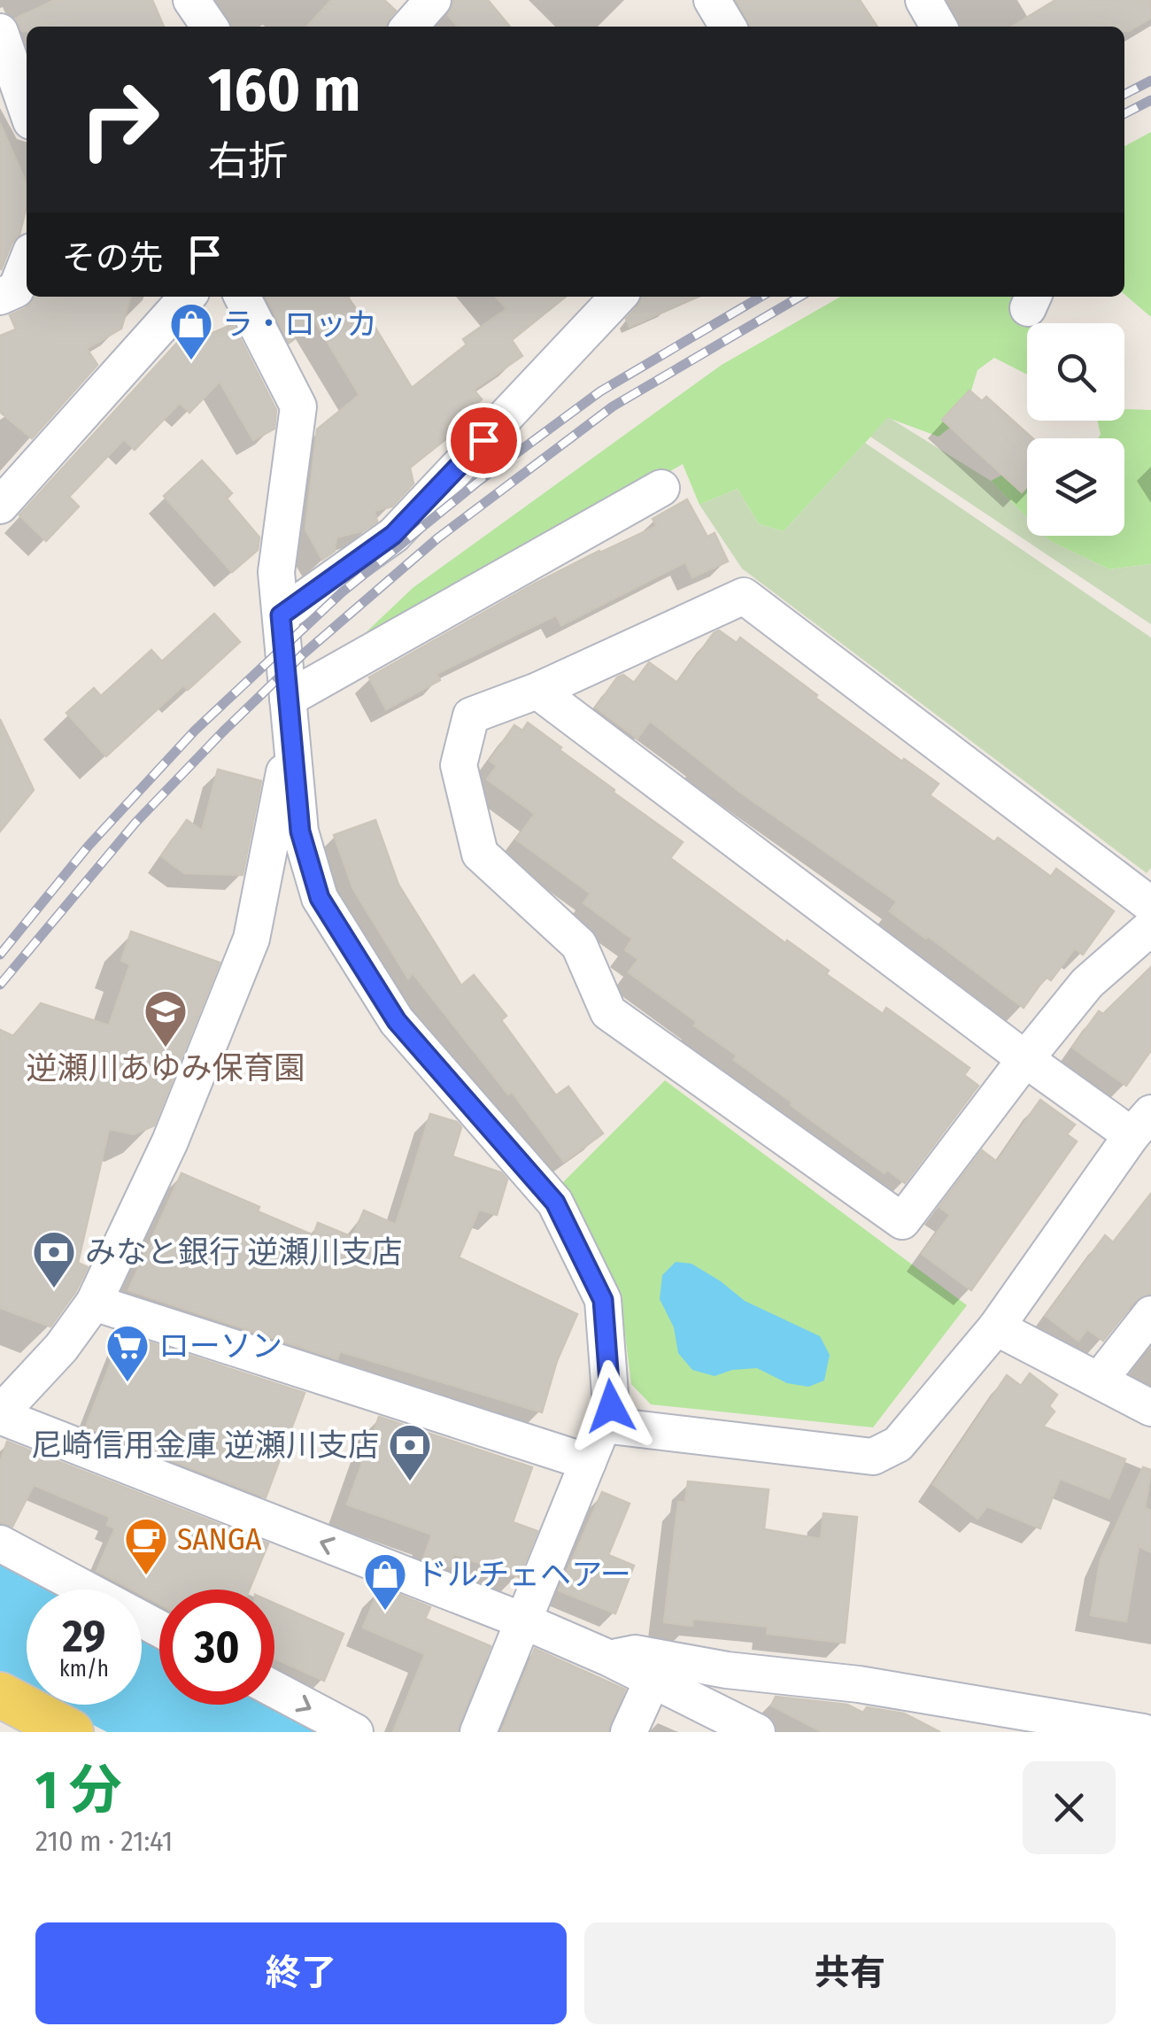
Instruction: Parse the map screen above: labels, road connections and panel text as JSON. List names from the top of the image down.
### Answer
{
  "places": {
    "shop": ["ラ・ロッカ", "ドルチェヘアー"],
    "school or university": ["逆瀬川あゆみ保育園"],
    "bank": ["みなと銀行 逆瀬川支店", "尼崎信用金庫 逆瀬川支店"],
    "supermarket": ["ローソン"],
    "cafe": ["SANGA"]
  },
  "page": {
    "turn": ["160 m", "右折"],
    "then": "その先",
    "speed": "29 km/h",
    "limit": "30",
    "heading": ["1 分", "210 m · 21:41"],
    "buttons": ["終了", "共有"]
  }
}
